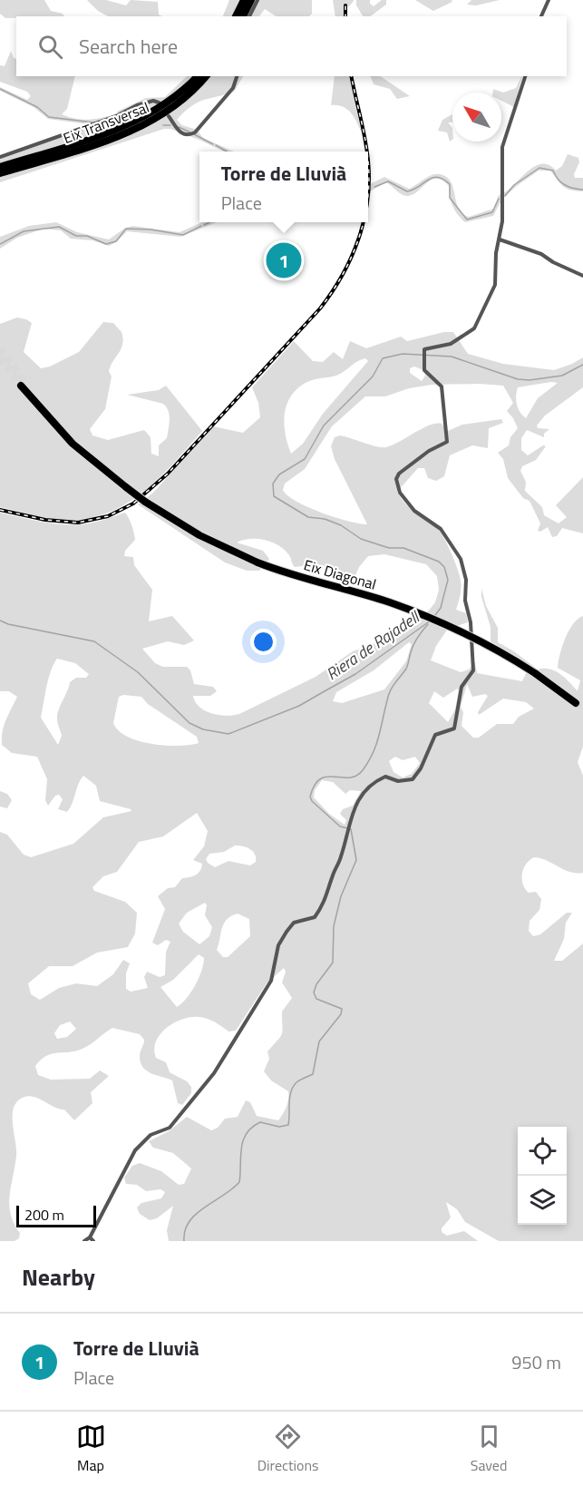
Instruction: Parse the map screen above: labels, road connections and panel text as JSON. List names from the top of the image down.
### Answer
{
  "streets": {
    "highway": ["Eix Transversal", "Eix Diagonal"]
  },
  "water": ["Riera de Rajadell"],
  "scale_bar": "200 m",
  "north": "top left",
  "page": {
    "search": "Search here",
    "popup": ["Torre de Lluvià", "Place"],
    "pins": "1",
    "scale": "200 m",
    "heading": "Nearby",
    "list": [
      {
        "mark": "1",
        "name": "Torre de Lluvià",
        "note": "Place",
        "value": "950 m"
      }
    ],
    "nav": ["Map", "Directions", "Saved"]
  }
}
